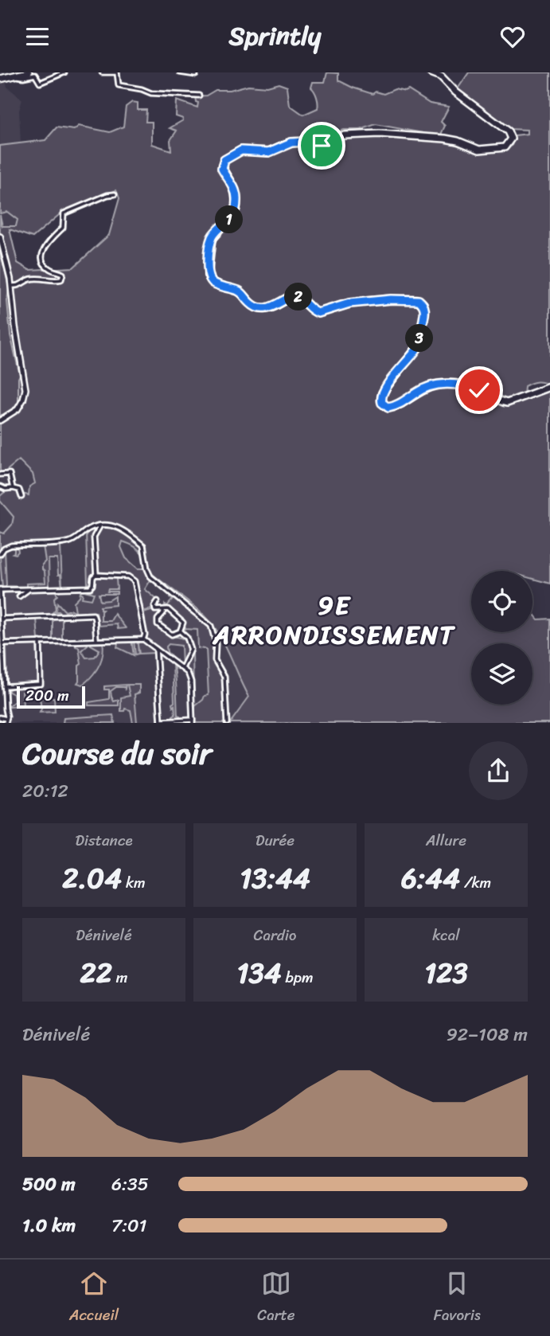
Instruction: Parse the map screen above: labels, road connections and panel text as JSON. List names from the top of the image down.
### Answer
{
  "districts": ["9E ARRONDISSEMENT"],
  "scale_bar": "200 m",
  "page": {
    "header": "Sprintly",
    "pins": ["1", "2", "3"],
    "scale": "200 m",
    "heading": ["Course du soir", "20:12"],
    "stats": [
      ["Distance", "2.04 km"],
      ["Durée", "13:44"],
      ["Allure", "6:44 /km"],
      ["Dénivelé", "22 m"],
      ["Cardio", "134 bpm"],
      ["kcal", "123"]
    ],
    "chart": ["Dénivelé", "92–108 m"],
    "list": [
      {
        "name": "500 m",
        "note": "6:35"
      },
      {
        "name": "1.0 km",
        "note": "7:01"
      }
    ],
    "tabs": ["Accueil", "Carte", "Favoris"]
  }
}
